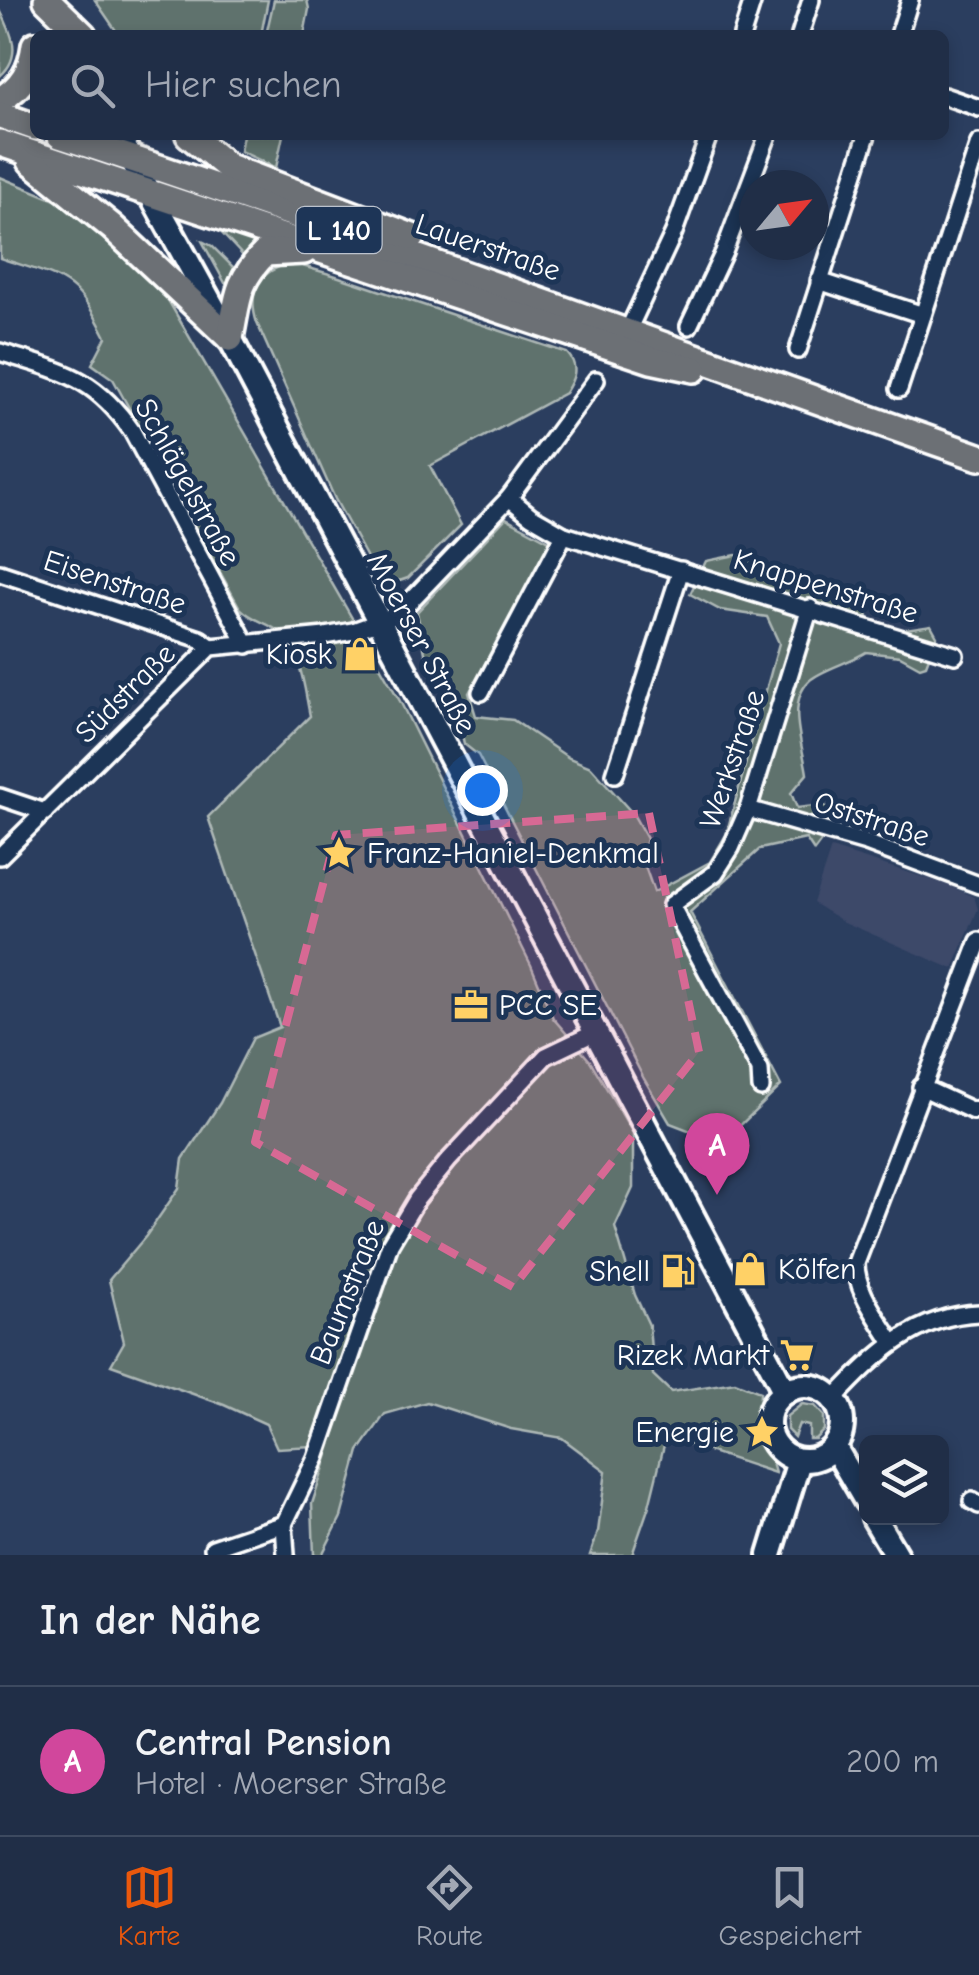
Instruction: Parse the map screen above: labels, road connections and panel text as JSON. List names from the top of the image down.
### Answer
{
  "streets": {
    "main road": ["L 140", "Lauerstraße", "Moerser Straße"],
    "street": [
      "Schlägelstraße",
      "Eisenstraße",
      "Knappenstraße",
      "Südstraße",
      "Werkstraße",
      "Oststraße",
      "Baumstraße"
    ]
  },
  "crossings": [
    ["L 140", "Lauerstraße"],
    ["L 140", "Moerser Straße"],
    ["Lauerstraße", "Moerser Straße"],
    ["Schlägelstraße", "Südstraße"],
    ["Eisenstraße", "Südstraße"],
    ["Knappenstraße", "Werkstraße"],
    ["Moerser Straße", "Südstraße"],
    ["Moerser Straße", "Baumstraße"],
    ["Werkstraße", "Oststraße"]
  ],
  "places": {
    "shop": ["Kiosk", "Kölfen"],
    "place": ["Franz-Haniel-Denkmal", "Energie"],
    "office": ["PCC SE"],
    "fuel station": ["Shell"],
    "supermarket": ["Rizek Markt"]
  },
  "north": "top right",
  "page": {
    "search": "Hier suchen",
    "pins": "A",
    "heading": "In der Nähe",
    "list": [
      {
        "mark": "A",
        "name": "Central Pension",
        "note": "Hotel · Moerser Straße",
        "value": "200 m"
      }
    ],
    "nav": ["Karte", "Route", "Gespeichert"]
  }
}
